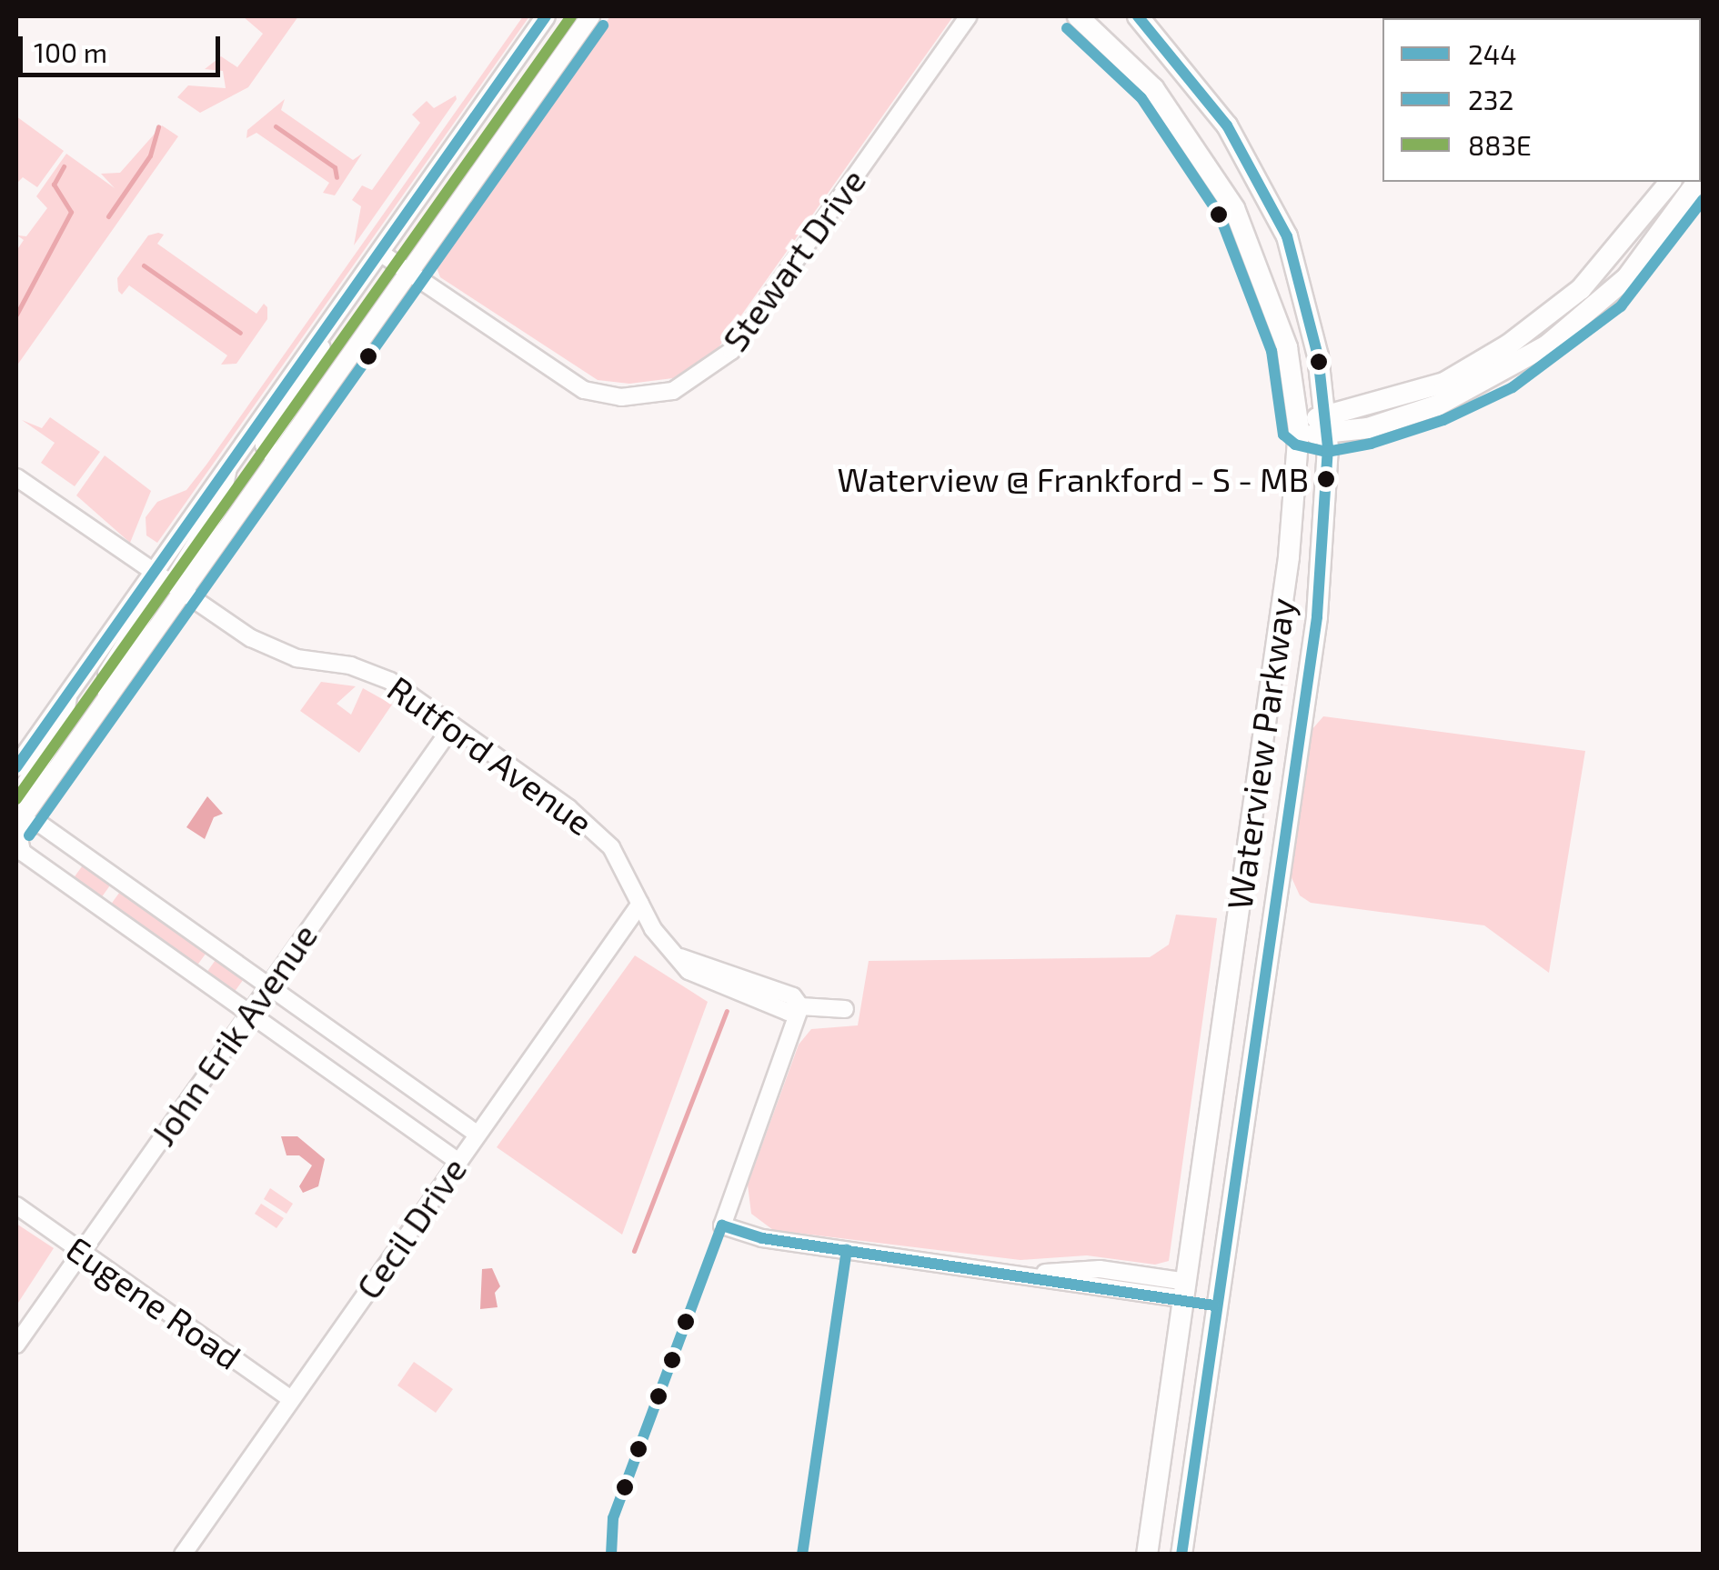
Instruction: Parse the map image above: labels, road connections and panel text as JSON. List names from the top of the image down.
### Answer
{
  "streets": {
    "main road": ["Waterview Parkway"],
    "street": [
      "Stewart Drive",
      "Rutford Avenue",
      "John Erik Avenue",
      "Cecil Drive",
      "Eugene Road"
    ]
  },
  "crossings": [
    ["Rutford Avenue", "John Erik Avenue"],
    ["Rutford Avenue", "Cecil Drive"],
    ["John Erik Avenue", "Eugene Road"],
    ["Cecil Drive", "Eugene Road"]
  ],
  "places": ["Waterview @ Frankford - S - MB"],
  "lines": ["transit line 244", "transit line 883E", "transit line 232"],
  "legend": ["244", "232", "883E"],
  "scale_bar": "100 m"
}
